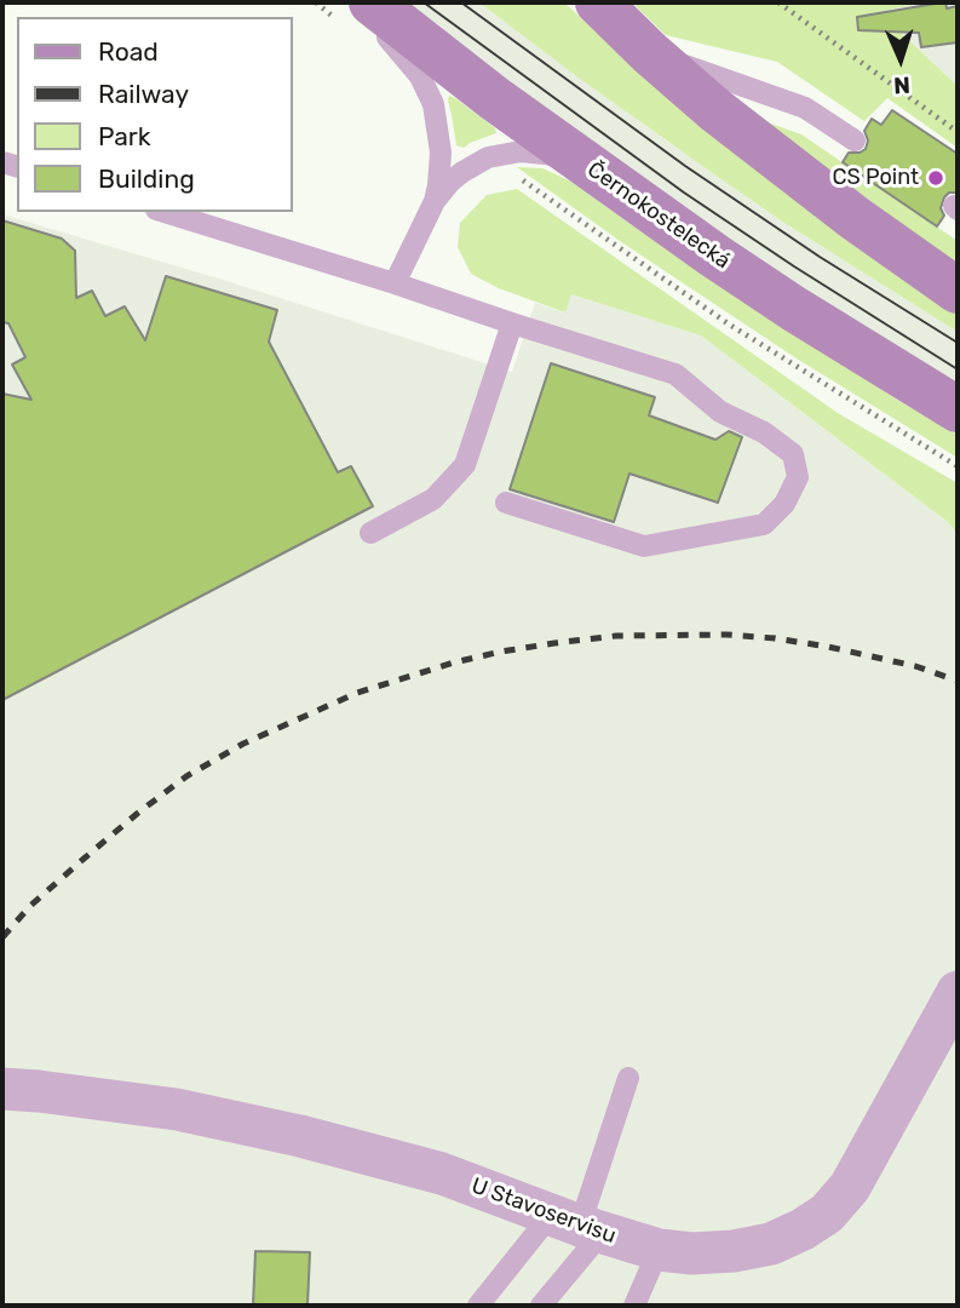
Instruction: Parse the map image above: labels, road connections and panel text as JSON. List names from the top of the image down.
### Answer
{
  "streets": {
    "main road": ["Černokostelecká"],
    "street": ["U Stavoservisu"]
  },
  "places": ["CS Point"],
  "legend": [
    "Road",
    "Railway",
    "Park",
    "Building"
  ],
  "north": "bottom"
}
